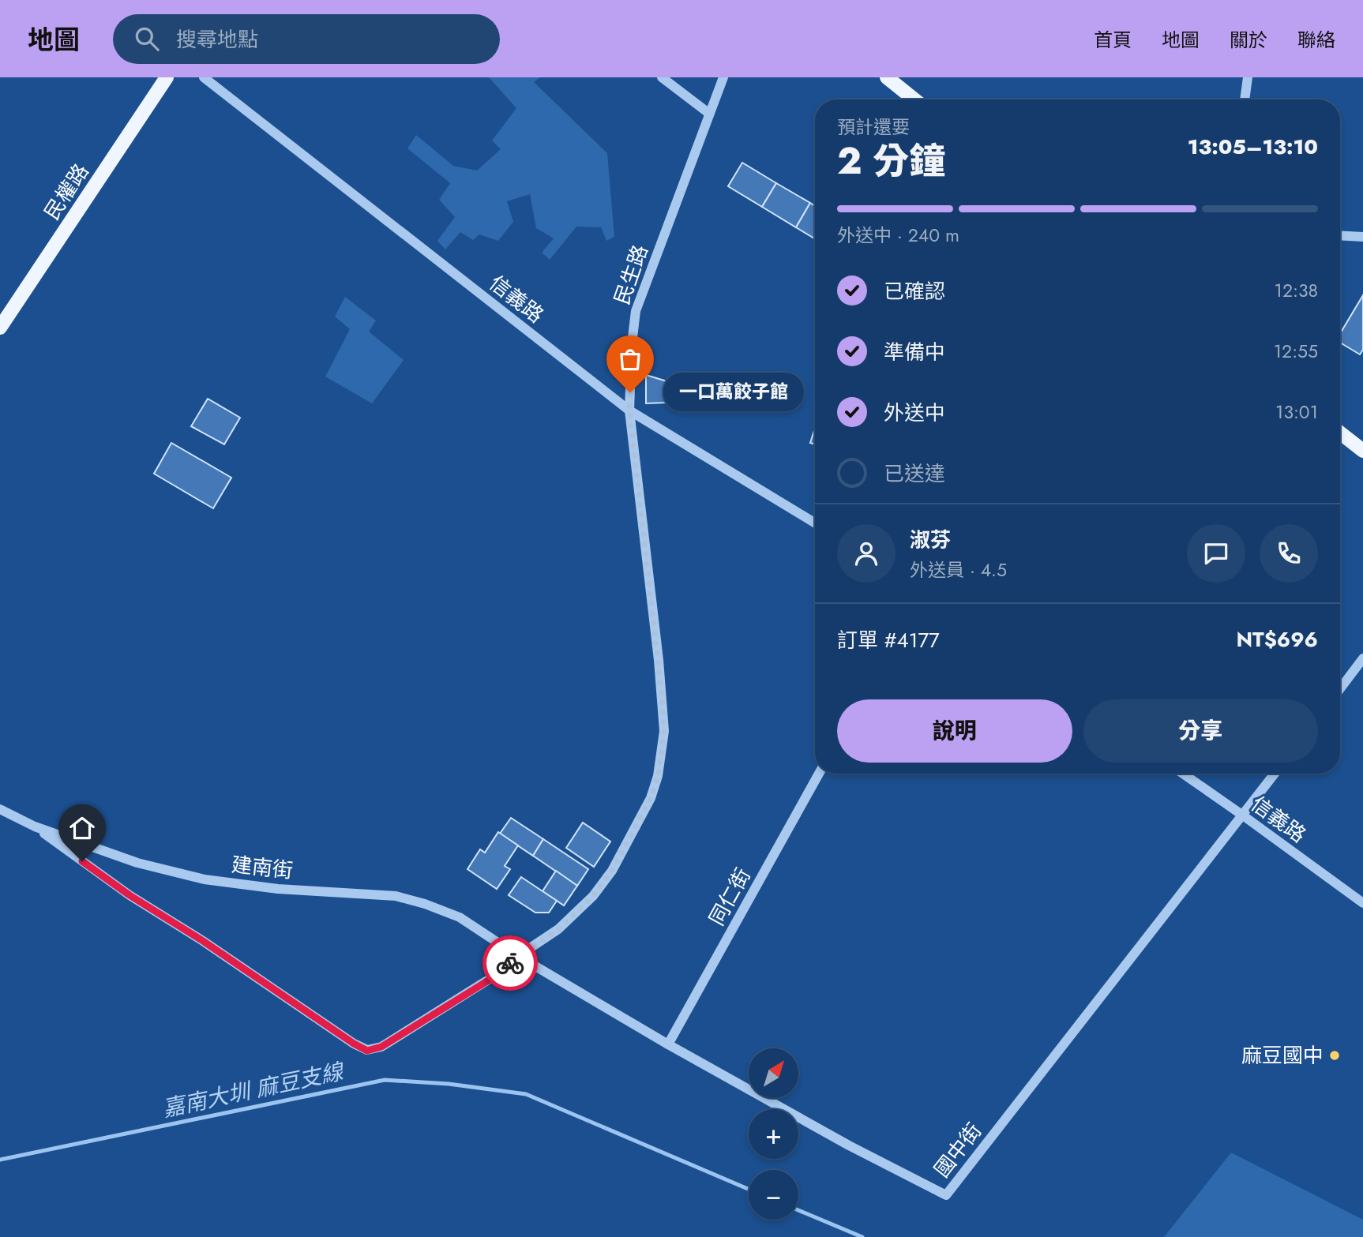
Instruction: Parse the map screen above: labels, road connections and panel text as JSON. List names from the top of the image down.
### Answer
{
  "streets": {
    "main road": ["民權路"],
    "street": [
      "民生路",
      "信義路",
      "建南街",
      "同仁街",
      "國中街"
    ]
  },
  "crossings": [
    ["民生路", "信義路"],
    ["民生路", "建南街"],
    ["民生路", "國中街"],
    ["信義路", "國中街"],
    ["建南街", "國中街"],
    ["同仁街", "國中街"]
  ],
  "water": ["嘉南大圳 麻豆支線"],
  "places": ["一口萬餃子館", "麻豆國中"],
  "north": "top right",
  "page": {
    "header": "地圖",
    "search": "搜尋地點",
    "nav": [
      "首頁",
      "地圖",
      "關於",
      "聯絡"
    ],
    "heading": ["2 分鐘", "預計還要", "13:05–13:10"],
    "panel": [
      "淑芬",
      "外送員 · 4.5",
      "訂單 #4177",
      "NT$696"
    ],
    "bar": "外送中 · 240 m",
    "list": [
      ["已確認", "12:38"],
      ["準備中", "12:55"],
      ["外送中", "13:01"],
      "已送達"
    ],
    "bubble": "一口萬餃子館",
    "buttons": ["說明", "分享"],
    "map_buttons": ["+", "−"]
  }
}
